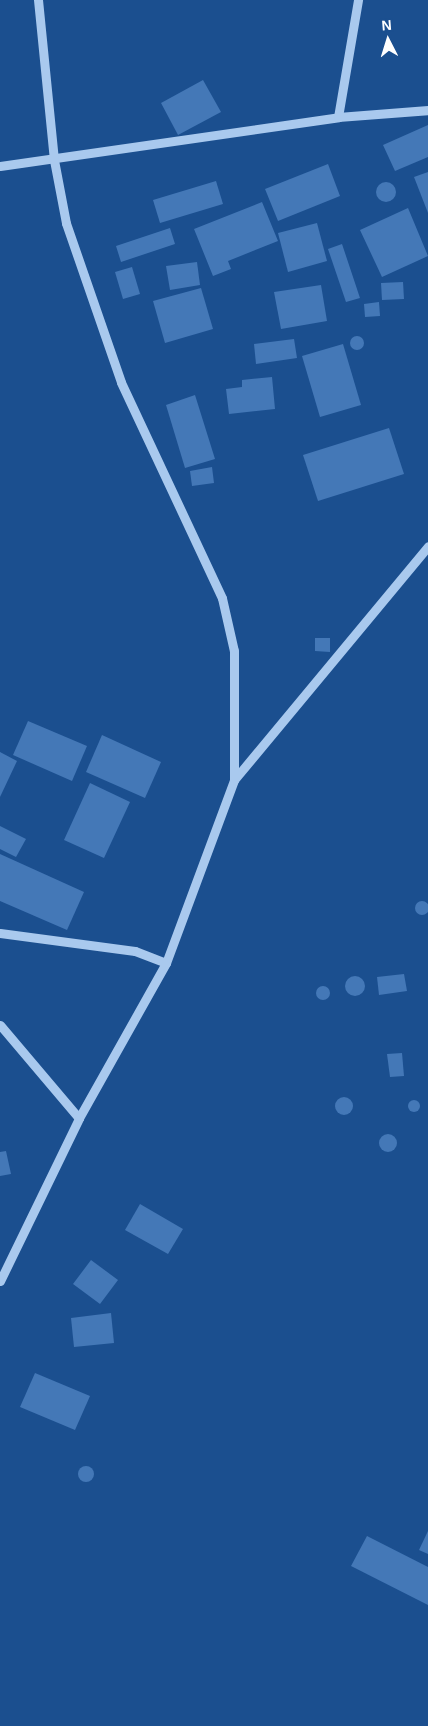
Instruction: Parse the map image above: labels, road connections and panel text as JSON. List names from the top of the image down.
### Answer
{
  "north": "top"
}
